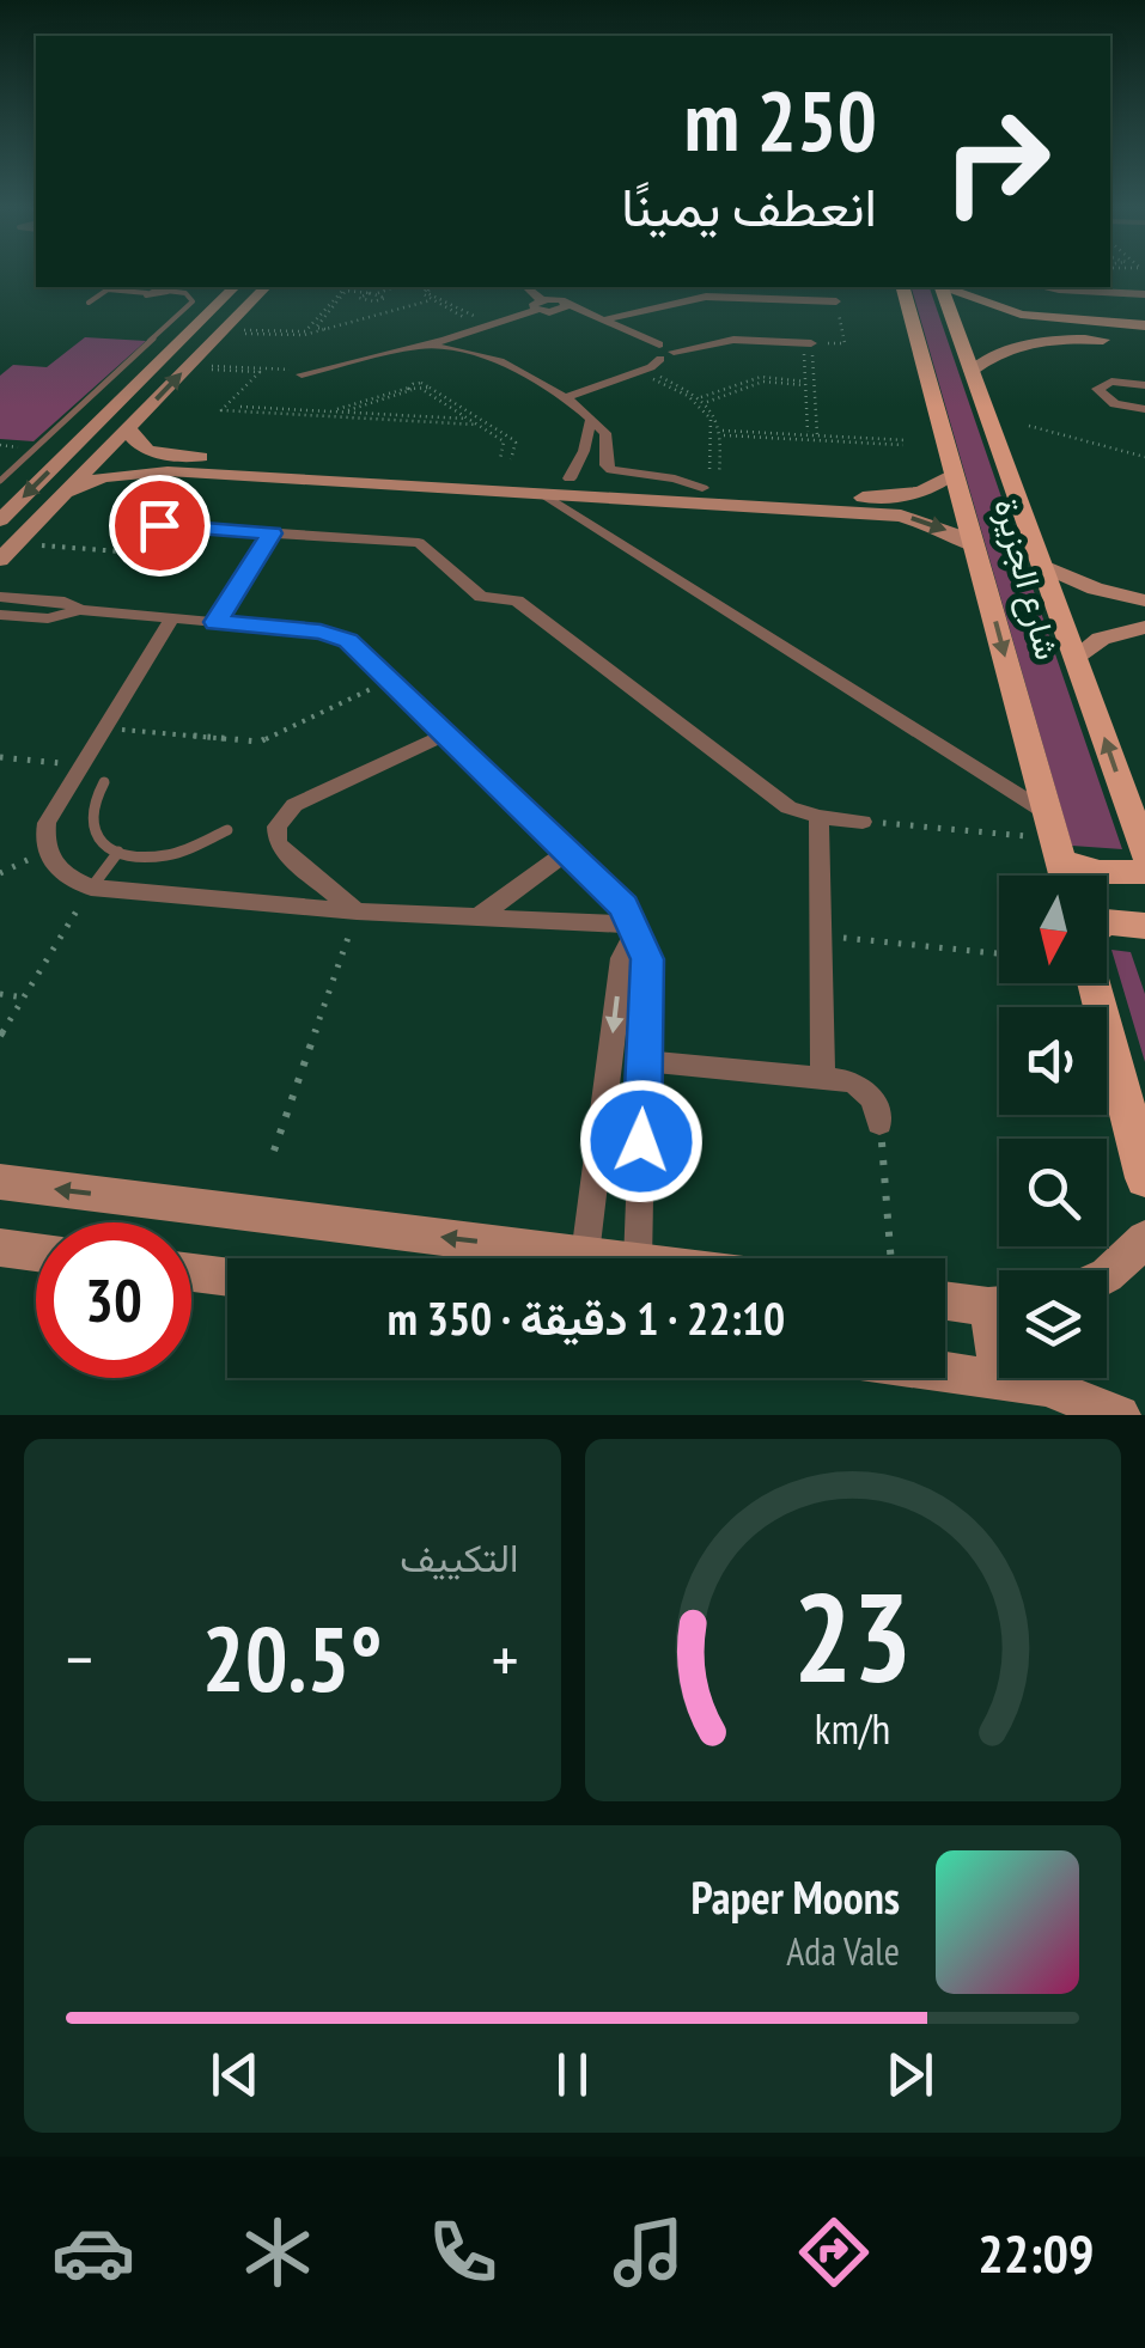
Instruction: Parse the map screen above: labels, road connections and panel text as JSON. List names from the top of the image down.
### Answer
{
  "streets": {
    "main road": ["شارع الجزيرة"]
  },
  "north": "bottom",
  "page": {
    "turn": ["250 m", "انعطف يمينًا"],
    "limit": "30",
    "trip": "22:10 · 1 دقيقة · 350 m",
    "tile": "التكييف",
    "heat": ["−", "20.5°", "+"],
    "song": ["Paper Moons", "Ada Vale"],
    "tabs": "22:09",
    "gauge": ["23", "km/h"]
  }
}
